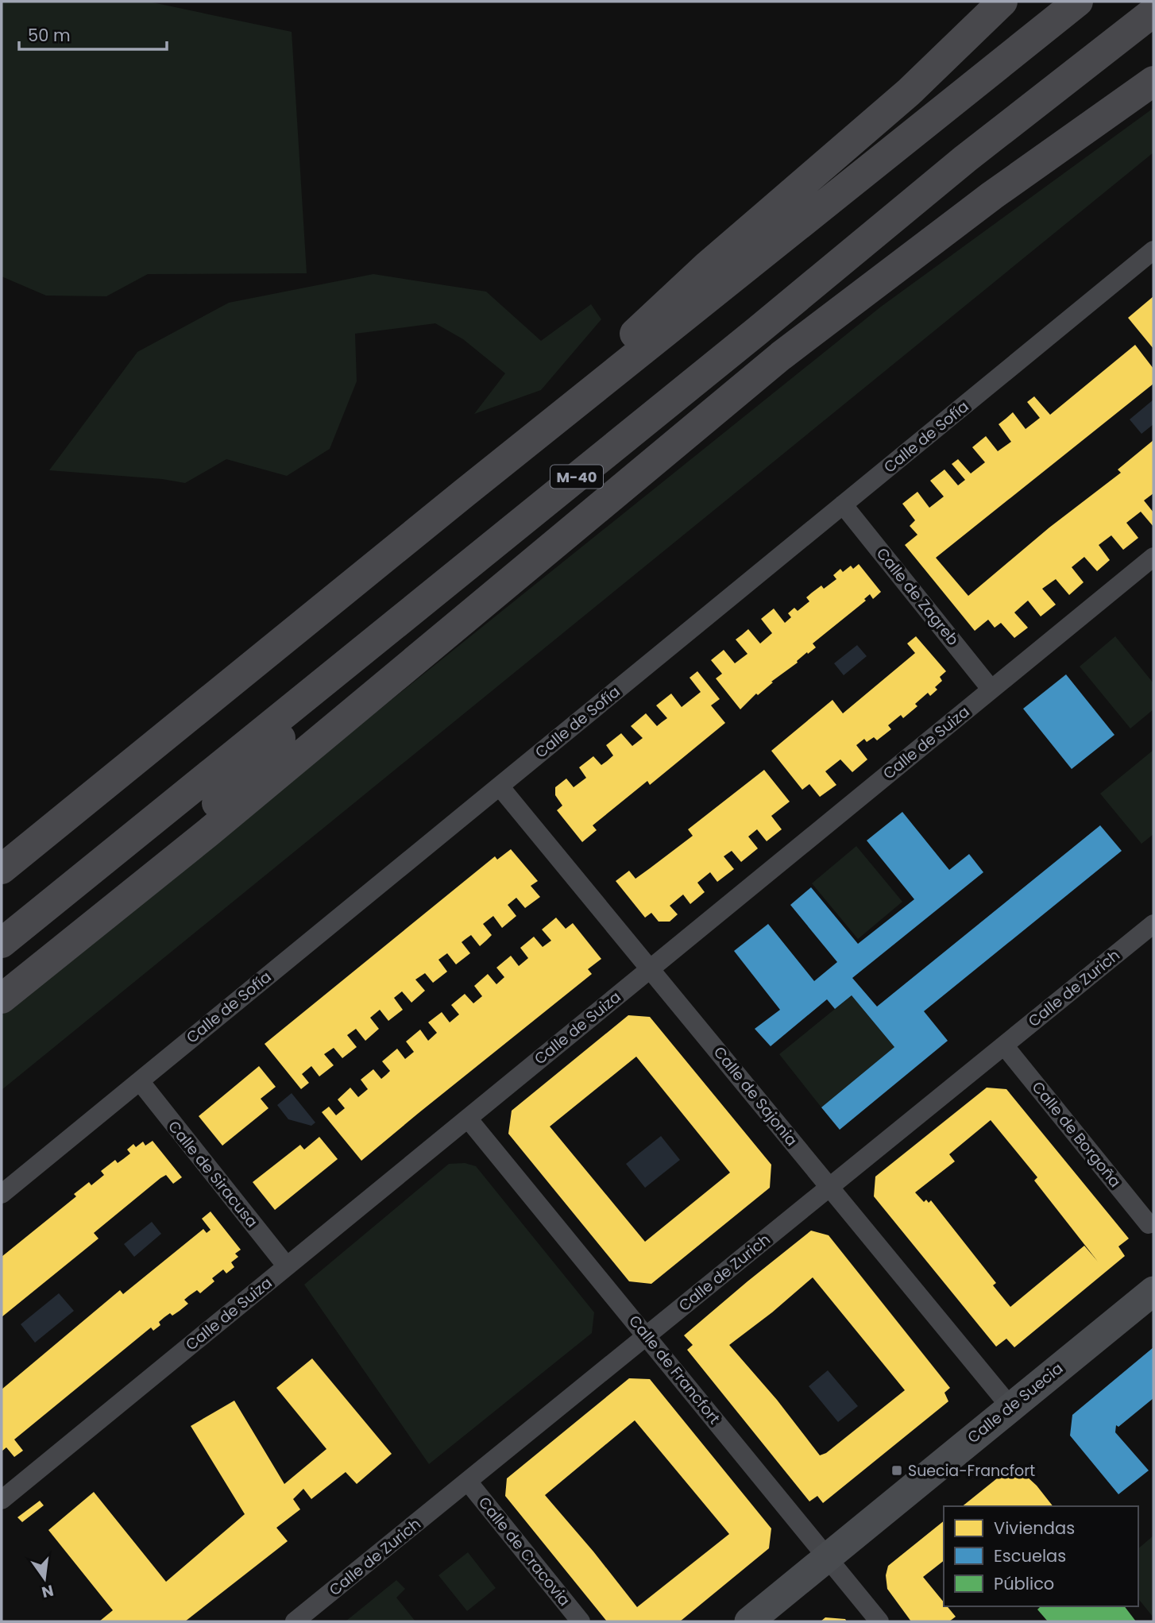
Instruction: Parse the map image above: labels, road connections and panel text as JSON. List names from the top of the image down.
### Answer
{
  "streets": {
    "highway": ["M-40"],
    "street": [
      "Calle de Sofía",
      "Calle de Zagreb",
      "Calle de Suiza",
      "Calle de Zurich",
      "Calle de Sajonia",
      "Calle de Borgoña",
      "Calle de Siracusa",
      "Calle de Francfort",
      "Calle de Suecia",
      "Calle de Cracovia"
    ]
  },
  "crossings": [
    ["Calle de Sofía", "Calle de Zagreb"],
    ["Calle de Sofía", "Calle de Sajonia"],
    ["Calle de Sofía", "Calle de Siracusa"],
    ["Calle de Zagreb", "Calle de Suiza"],
    ["Calle de Suiza", "Calle de Sajonia"],
    ["Calle de Suiza", "Calle de Siracusa"],
    ["Calle de Suiza", "Calle de Francfort"],
    ["Calle de Zurich", "Calle de Sajonia"],
    ["Calle de Zurich", "Calle de Borgoña"],
    ["Calle de Zurich", "Calle de Francfort"],
    ["Calle de Zurich", "Calle de Cracovia"],
    ["Calle de Sajonia", "Calle de Suecia"],
    ["Calle de Francfort", "Calle de Suecia"]
  ],
  "places": {
    "transit": ["Suecia-Francfort"]
  },
  "legend": ["Viviendas", "Escuelas", "Público"],
  "scale_bar": "50 m",
  "north": "bottom"
}
